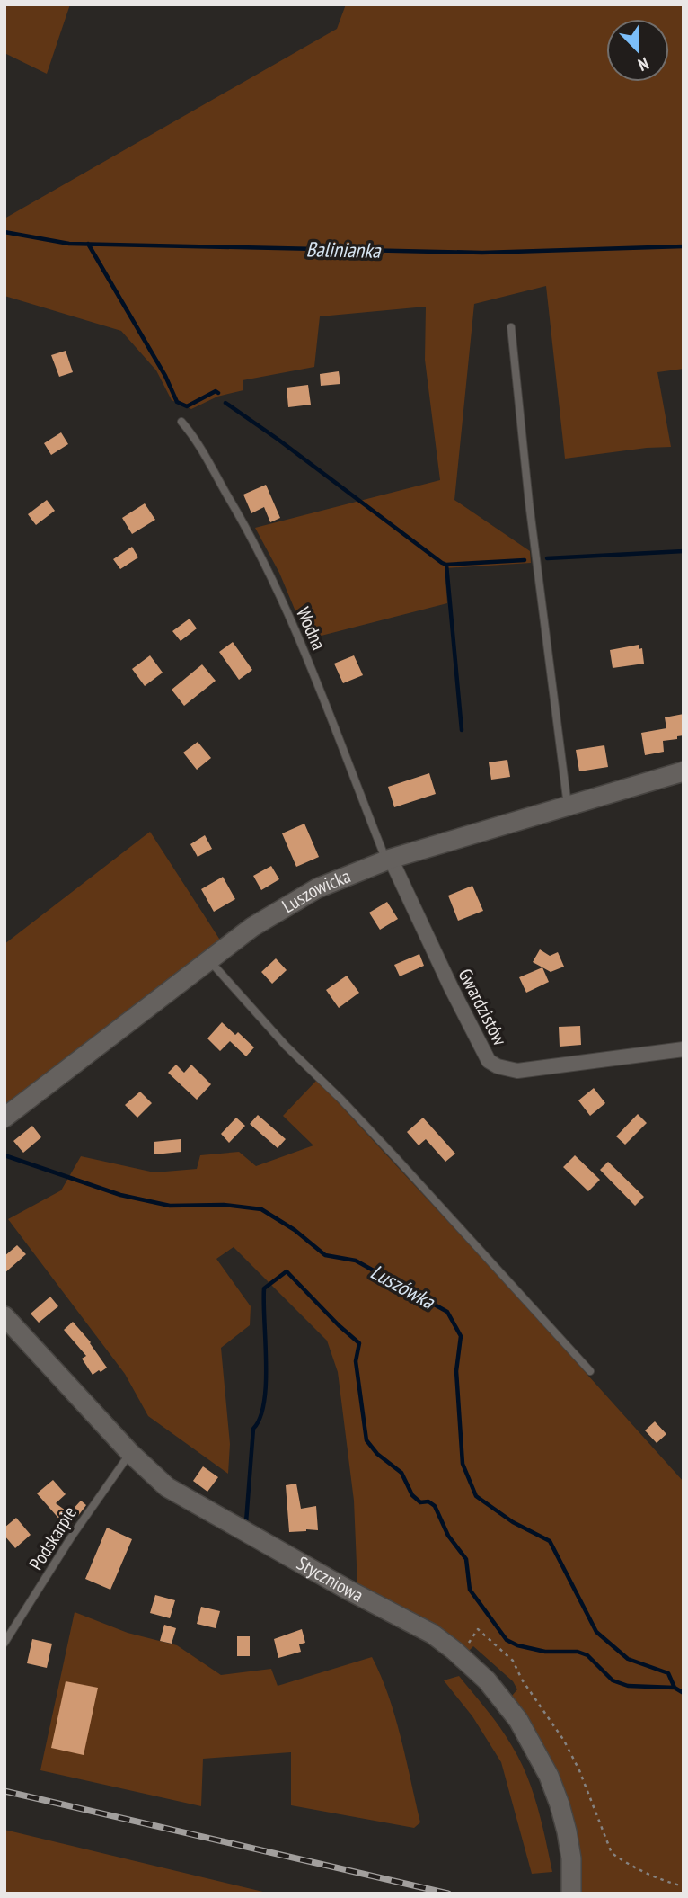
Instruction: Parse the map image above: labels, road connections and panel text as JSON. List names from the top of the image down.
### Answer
{
  "streets": {
    "street": ["Luszowicka", "Gwardzistów", "Styczniowa"],
    "lane": ["Wodna", "Podskarpie"]
  },
  "crossings": [
    ["Wodna", "Luszowicka"],
    ["Wodna", "Gwardzistów"],
    ["Luszowicka", "Gwardzistów"],
    ["Podskarpie", "Styczniowa"]
  ],
  "water": ["Balinianka", "Luszówka"],
  "north": "bottom right"
}
